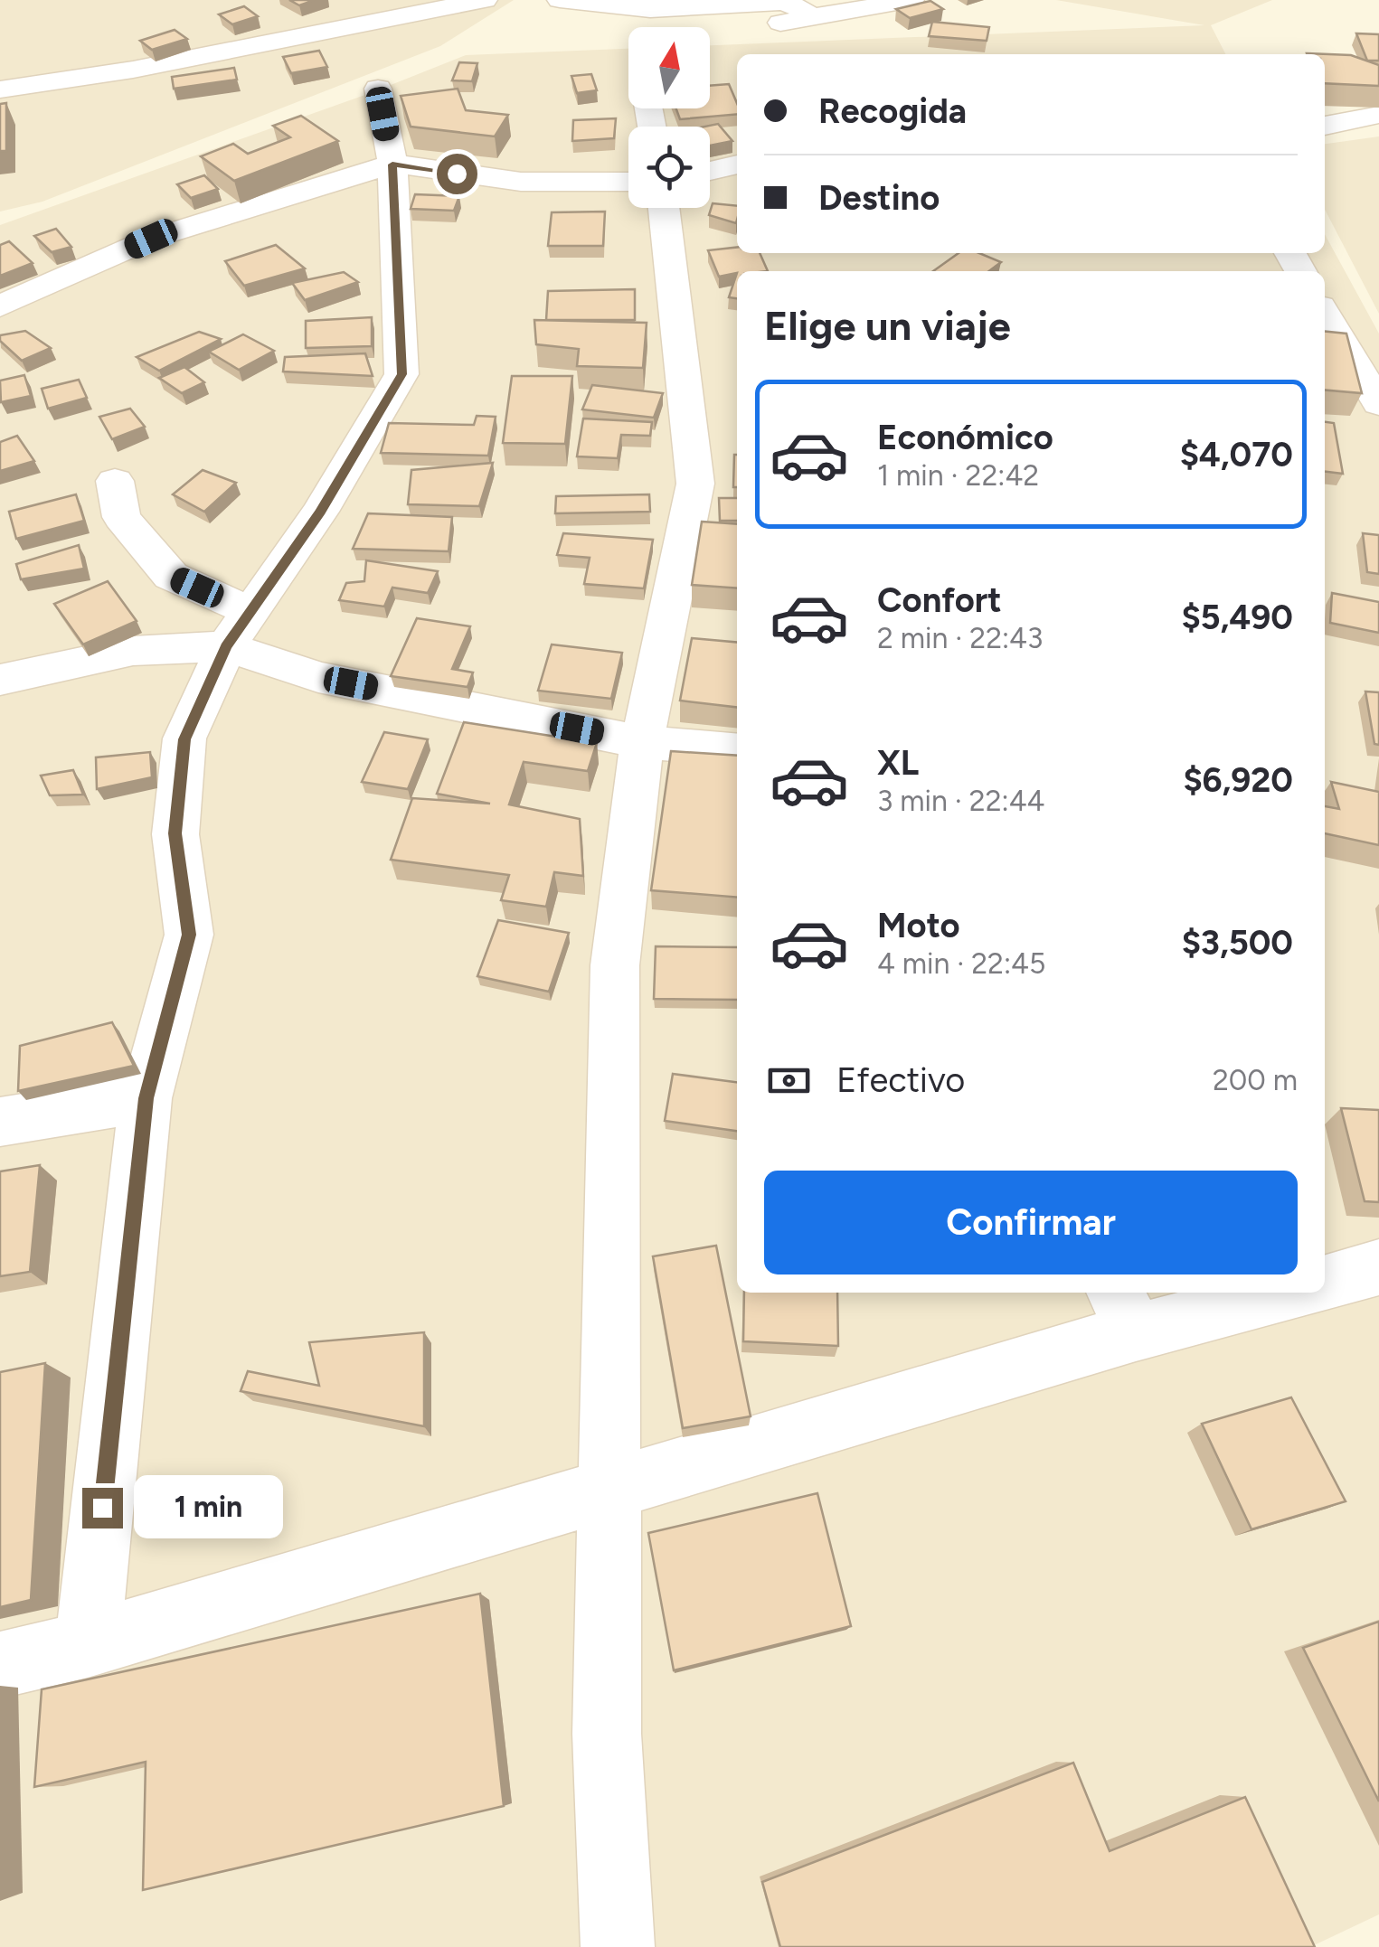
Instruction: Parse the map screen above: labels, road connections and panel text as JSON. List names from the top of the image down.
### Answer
{
  "north": "top",
  "page": {
    "banner": ["Recogida", "Destino"],
    "heading": "Elige un viaje",
    "list": [
      {
        "name": "Económico",
        "note": "1 min · 22:42",
        "value": "$4,070"
      },
      {
        "name": "Confort",
        "note": "2 min · 22:43",
        "value": "$5,490"
      },
      {
        "name": "XL",
        "note": "3 min · 22:44",
        "value": "$6,920"
      },
      {
        "name": "Moto",
        "note": "4 min · 22:45",
        "value": "$3,500"
      }
    ],
    "pay": ["Efectivo", "200 m"],
    "buttons": "Confirmar",
    "bubble": "1 min"
  }
}
